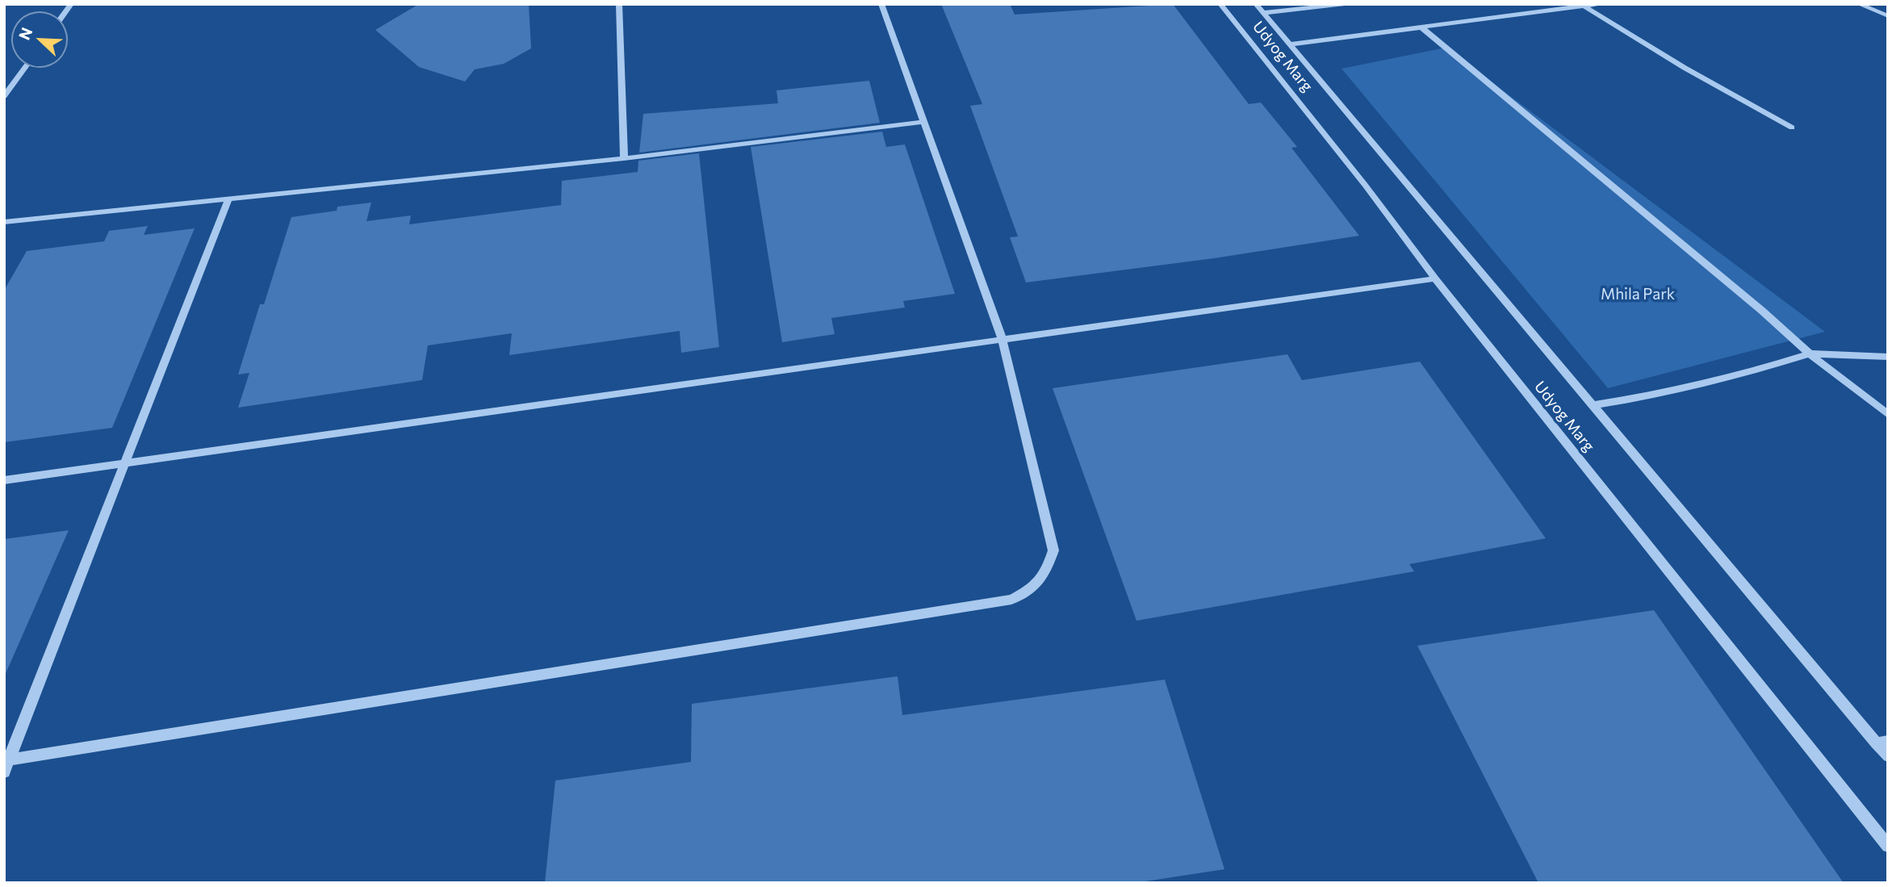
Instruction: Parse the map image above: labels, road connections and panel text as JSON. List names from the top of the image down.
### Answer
{
  "streets": {
    "street": ["Udyog Marg"]
  },
  "parks": ["Mhila Park"],
  "north": "top left"
}
